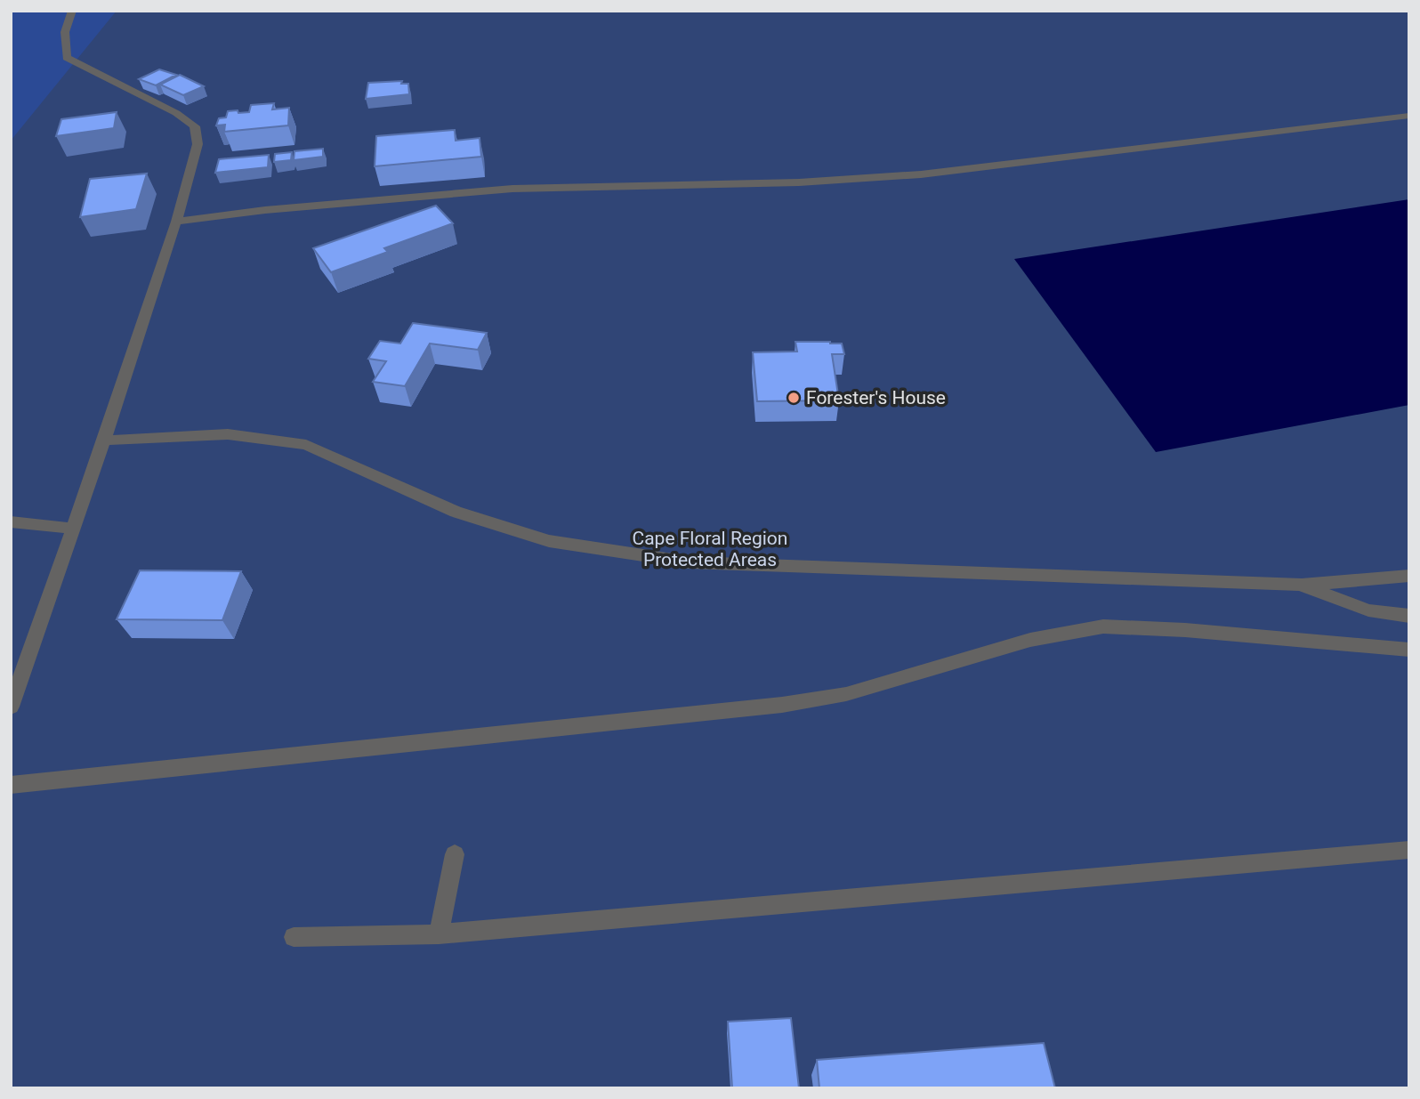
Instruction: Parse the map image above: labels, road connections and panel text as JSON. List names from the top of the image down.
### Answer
{
  "parks": ["Cape Floral Region Protected Areas"],
  "places": ["Forester's House"]
}
